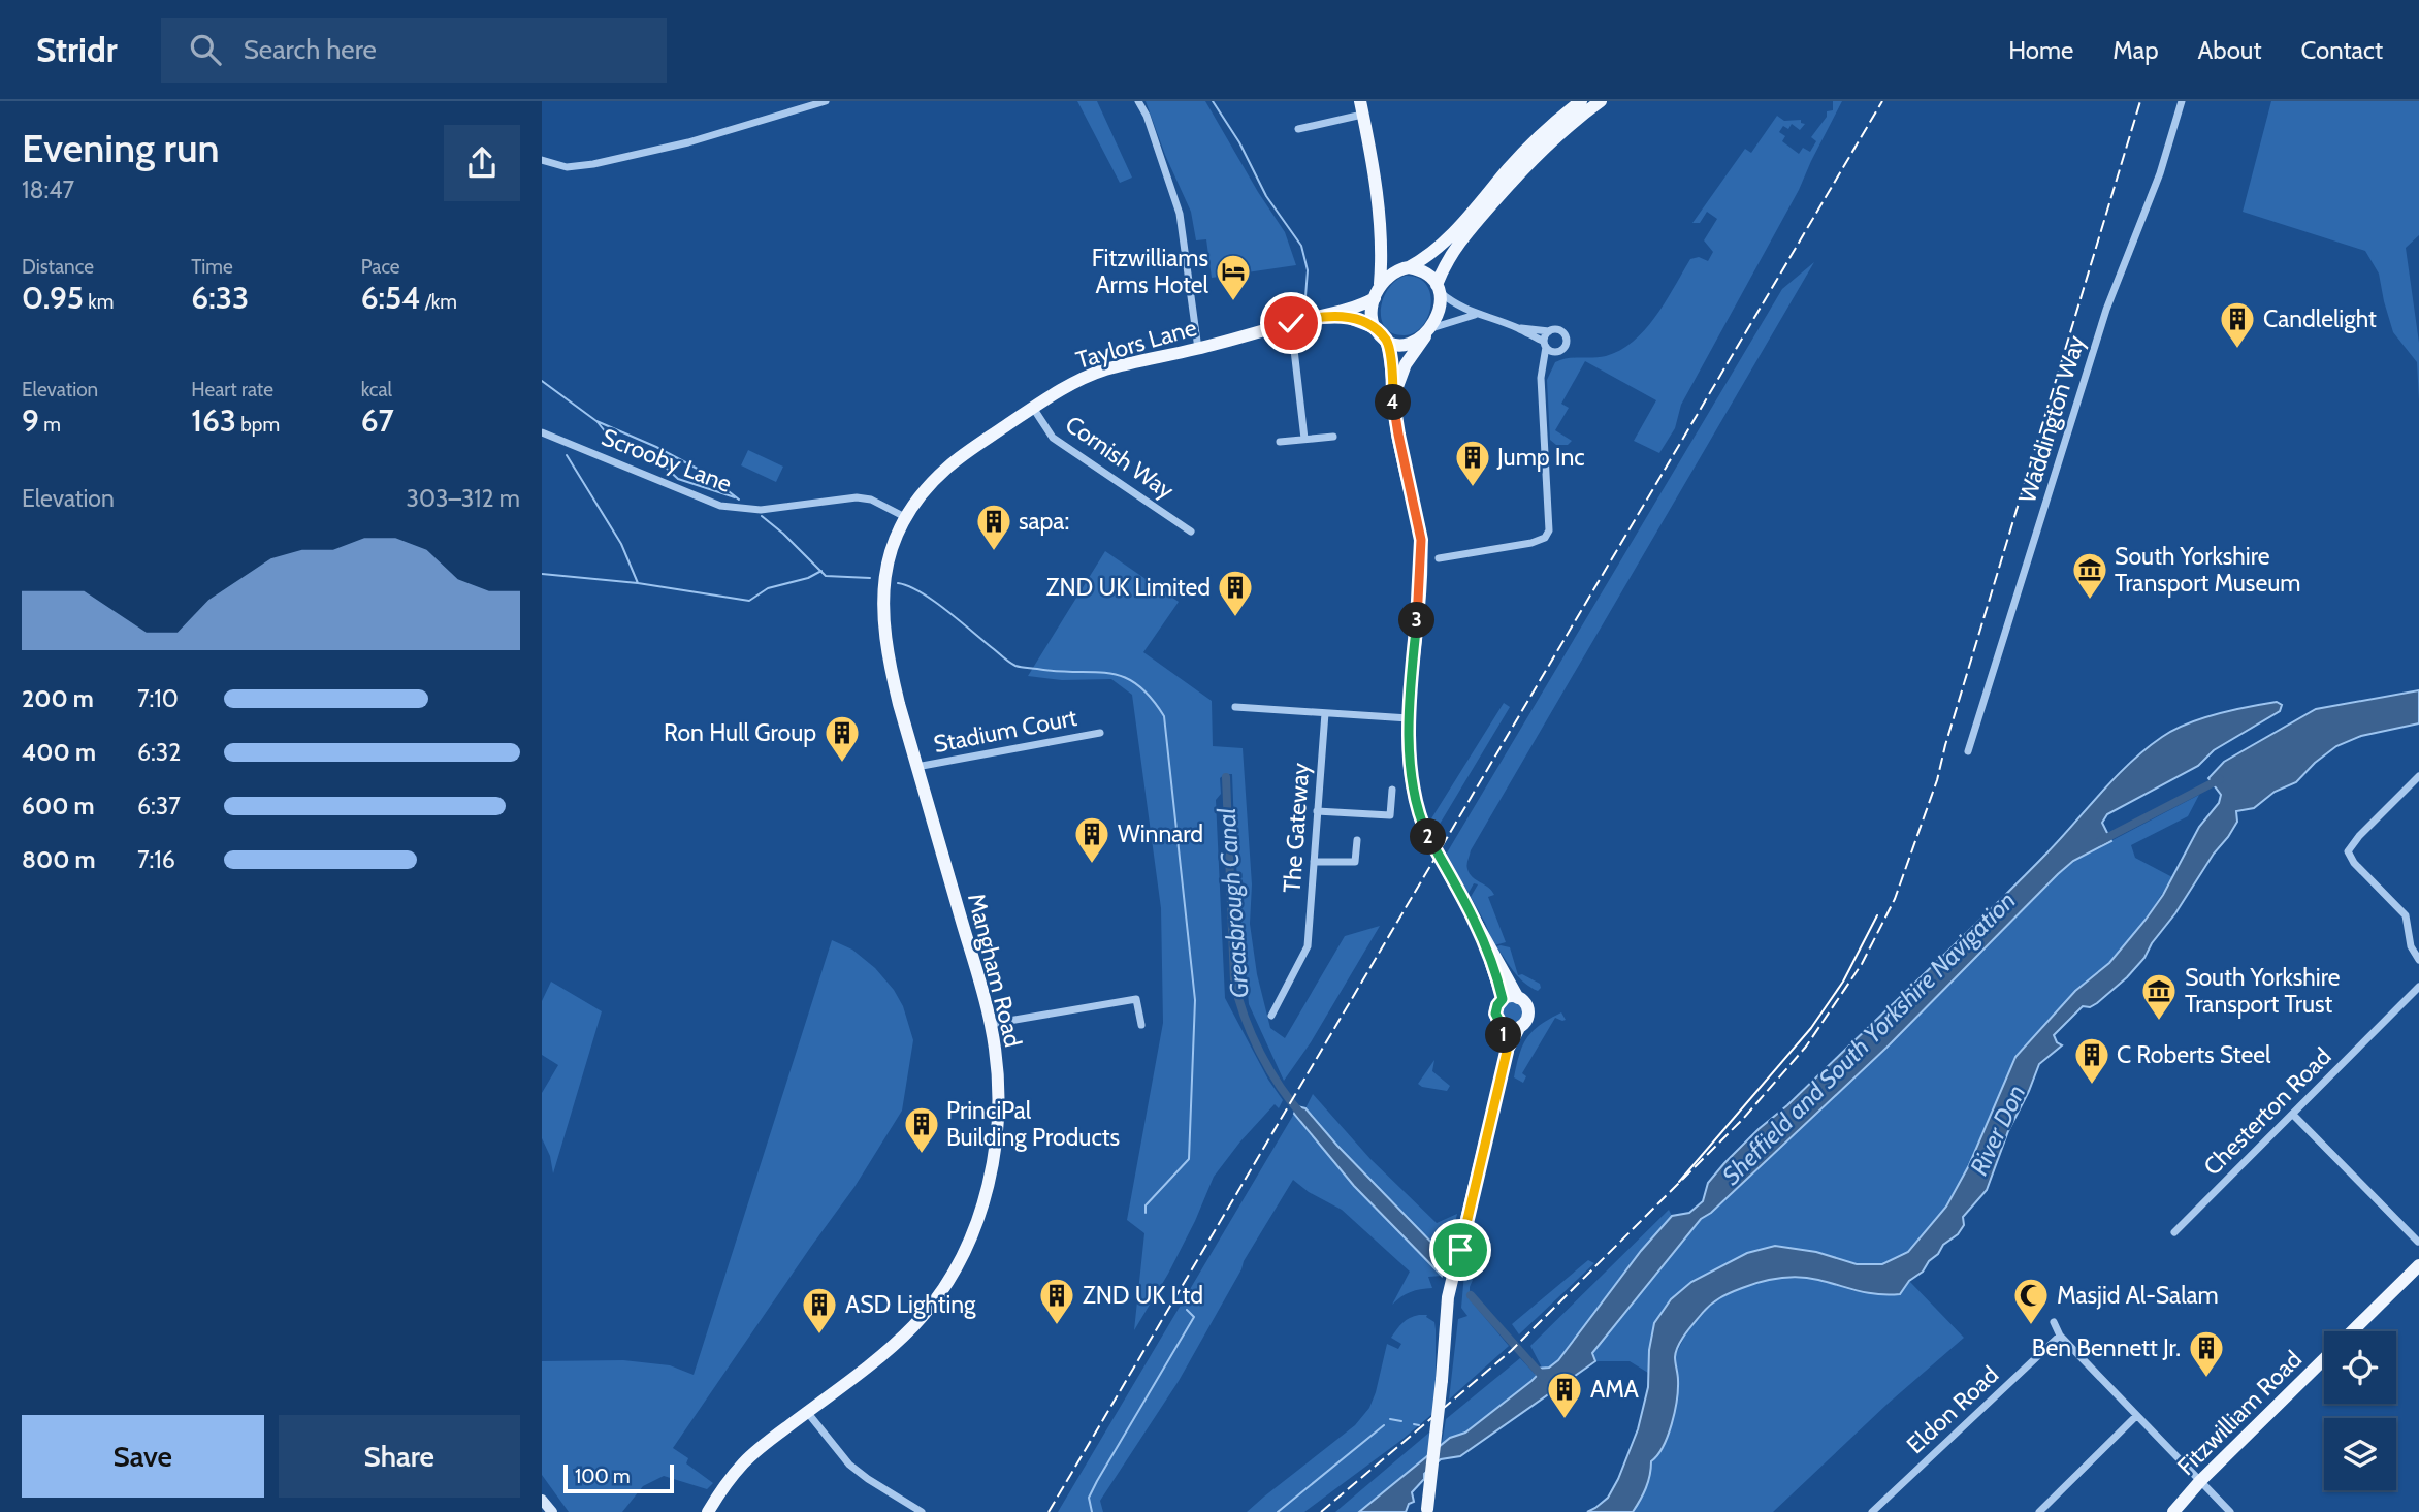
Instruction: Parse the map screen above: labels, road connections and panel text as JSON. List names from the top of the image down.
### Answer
{
  "streets": {
    "main road": ["Taylors Lane", "Mangham Road", "Fitzwilliam Road"],
    "street": [
      "Waddington Way",
      "Cornish Way",
      "Scrooby Lane",
      "Stadium Court",
      "The Gateway",
      "Chesterton Road",
      "Eldon Road"
    ]
  },
  "crossings": [
    ["Taylors Lane", "Cornish Way"],
    ["Taylors Lane", "Mangham Road"],
    ["Scrooby Lane", "Mangham Road"],
    ["Stadium Court", "Mangham Road"]
  ],
  "water": ["Greasbrough Canal", "Sheffield and South Yorkshire Navigation", "River Don"],
  "places": {
    "hotel": ["Fitzwilliams Arms Hotel"],
    "building": [
      "Candlelight",
      "Jump Inc",
      "sapa:",
      "ZND UK Limited",
      "Ron Hull Group",
      "Winnard",
      "C Roberts Steel",
      "PrinciPal Building Products",
      "ZND UK Ltd",
      "ASD Lighting",
      "Ben Bennett Jr.",
      "AMA"
    ],
    "museum": ["South Yorkshire Transport Museum", "South Yorkshire Transport Trust"],
    "mosque": ["Masjid Al-Salam"]
  },
  "scale_bar": "100 m",
  "page": {
    "header": "Stridr",
    "search": "Search here",
    "nav": [
      "Home",
      "Map",
      "About",
      "Contact"
    ],
    "heading": ["Evening run", "18:47"],
    "stats": [
      ["Distance", "0.95 km"],
      ["Time", "6:33"],
      ["Pace", "6:54 /km"],
      ["Elevation", "9 m"],
      ["Heart rate", "163 bpm"],
      ["kcal", "67"]
    ],
    "pins": [
      "4",
      "3",
      "2",
      "1"
    ],
    "chart": ["Elevation", "303–312 m"],
    "list": [
      {
        "name": "200 m",
        "note": "7:10"
      },
      {
        "name": "400 m",
        "note": "6:32"
      },
      {
        "name": "600 m",
        "note": "6:37"
      },
      {
        "name": "800 m",
        "note": "7:16"
      }
    ],
    "buttons": ["Save", "Share"],
    "scale": "100 m"
  }
}
